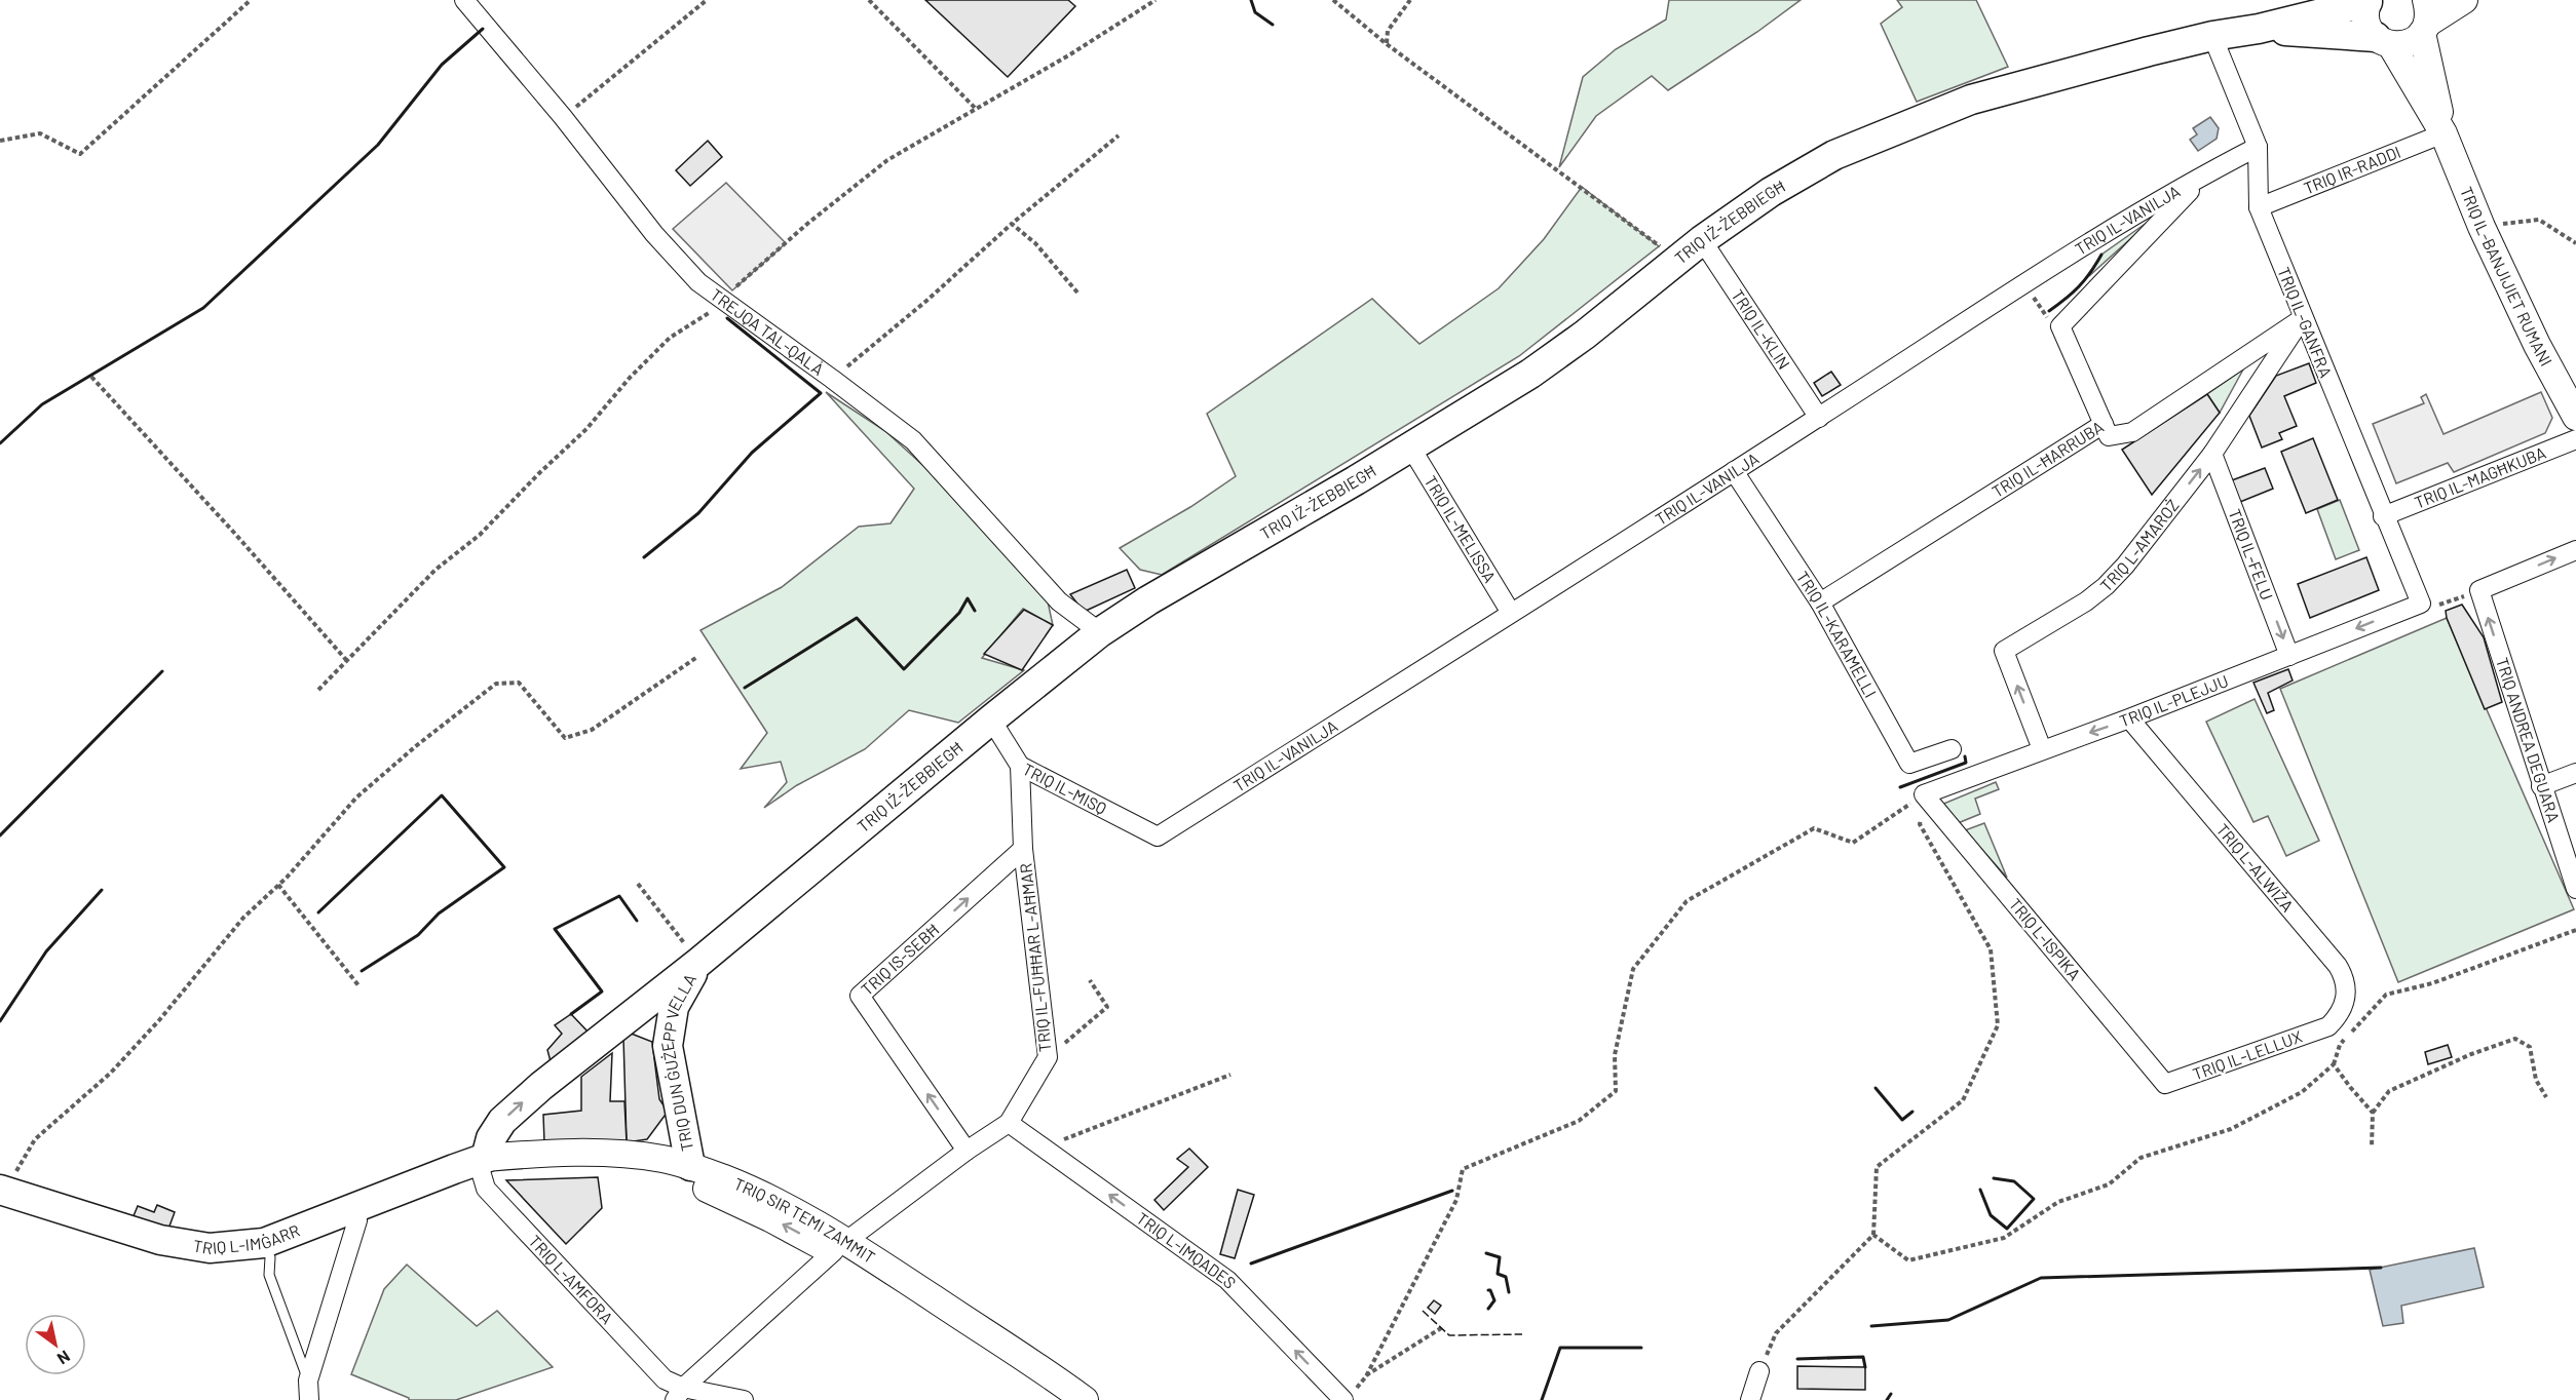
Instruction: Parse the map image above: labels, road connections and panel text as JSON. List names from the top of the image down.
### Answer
{
  "streets": {
    "main road": [
      "TRIQ IŻ-ŻEBBIEGĦ",
      "TRIQ IL-BANJIJIET RUMANI",
      "TRIQ DUN ĠUŻEPP VELLA",
      "TRIQ SIR TEMI ZAMMIT",
      "TRIQ L-IMĠARR"
    ],
    "street": [
      "TRIQ IR-RADDI",
      "TRIQ IL-VANILJA",
      "TRIQ IL-GANFRA",
      "TRIQ IL-KLIN",
      "TREJQA TAL-QALÀ",
      "TRIQ IL-ĦARRUBA",
      "TRIQ IL-MAGĦKUBA",
      "TRIQ IL-MELISSA",
      "TRIQ L-AMAROŻ",
      "TRIQ IL-FELU",
      "TRIQ IL-KARAMELLI",
      "TRIQ IL-PLEJJU",
      "TRIQ ANDREA DEGUARA",
      "TRIQ IL-MISQ",
      "TRIQ L-ALWIŻA",
      "TRIQ L-ISPIKA",
      "TRIQ IL-FUĦĦAR L-AĦMAR",
      "TRIQ IS-SEBĦ",
      "TRIQ IL-LELLUX",
      "TRIQ L-IMQADES",
      "TRIQ L-AMFORA"
    ]
  },
  "crossings": [
    ["TRIQ IR-RADDI", "TRIQ IL-BANJIJIET RUMANI"],
    ["TRIQ IR-RADDI", "TRIQ IL-GANFRA"],
    ["TRIQ IL-VANILJA", "TRIQ IL-GANFRA"],
    ["TRIQ IL-VANILJA", "TRIQ IL-KLIN"],
    ["TRIQ IL-VANILJA", "TRIQ IL-MELISSA"],
    ["TRIQ IL-VANILJA", "TRIQ IL-KARAMELLI"],
    ["TRIQ IL-VANILJA", "TRIQ IL-MISQ"],
    ["TRIQ IŻ-ŻEBBIEGĦ", "TRIQ IL-BANJIJIET RUMANI"],
    ["TRIQ IŻ-ŻEBBIEGĦ", "TRIQ IL-GANFRA"],
    ["TRIQ IŻ-ŻEBBIEGĦ", "TRIQ IL-KLIN"],
    ["TRIQ IŻ-ŻEBBIEGĦ", "TREJQA TAL-QALÀ"],
    ["TRIQ IŻ-ŻEBBIEGĦ", "TRIQ IL-MELISSA"],
    ["TRIQ IŻ-ŻEBBIEGĦ", "TRIQ IL-MISQ"],
    ["TRIQ IŻ-ŻEBBIEGĦ", "TRIQ DUN ĠUŻEPP VELLA"],
    ["TRIQ IŻ-ŻEBBIEGĦ", "TRIQ SIR TEMI ZAMMIT"],
    ["TRIQ IŻ-ŻEBBIEGĦ", "TRIQ L-IMĠARR"],
    ["TRIQ IŻ-ŻEBBIEGĦ", "TRIQ L-AMFORA"],
    ["TRIQ IL-GANFRA", "TRIQ IL-ĦARRUBA"],
    ["TRIQ IL-GANFRA", "TRIQ IL-MAGĦKUBA"],
    ["TRIQ IL-GANFRA", "TRIQ L-AMAROŻ"],
    ["TRIQ IL-GANFRA", "TRIQ IL-PLEJJU"],
    ["TRIQ IL-ĦARRUBA", "TRIQ L-AMAROŻ"],
    ["TRIQ IL-ĦARRUBA", "TRIQ IL-KARAMELLI"],
    ["TRIQ L-AMAROŻ", "TRIQ IL-FELU"],
    ["TRIQ L-AMAROŻ", "TRIQ IL-PLEJJU"],
    ["TRIQ IL-FELU", "TRIQ IL-PLEJJU"],
    ["TRIQ IL-PLEJJU", "TRIQ L-ALWIŻA"],
    ["TRIQ IL-PLEJJU", "TRIQ L-ISPIKA"],
    ["TRIQ IL-MISQ", "TRIQ IL-FUĦĦAR L-AĦMAR"],
    ["TRIQ L-ALWIŻA", "TRIQ IL-LELLUX"],
    ["TRIQ L-ISPIKA", "TRIQ IL-LELLUX"],
    ["TRIQ IL-FUĦĦAR L-AĦMAR", "TRIQ IS-SEBĦ"],
    ["TRIQ IL-FUĦĦAR L-AĦMAR", "TRIQ SIR TEMI ZAMMIT"],
    ["TRIQ IL-FUĦĦAR L-AĦMAR", "TRIQ L-IMQADES"],
    ["TRIQ IL-FUĦĦAR L-AĦMAR", "TRIQ L-AMFORA"],
    ["TRIQ DUN ĠUŻEPP VELLA", "TRIQ SIR TEMI ZAMMIT"],
    ["TRIQ SIR TEMI ZAMMIT", "TRIQ L-IMĠARR"],
    ["TRIQ SIR TEMI ZAMMIT", "TRIQ L-AMFORA"],
    ["TRIQ L-IMĠARR", "TRIQ L-AMFORA"]
  ],
  "one_way": [
    "TRIQ L-AMAROŻ",
    "TRIQ IL-FELU",
    "TRIQ IL-PLEJJU",
    "TRIQ ANDREA DEGUARA",
    "TRIQ L-IMQADES"
  ],
  "north": "bottom right"
}
